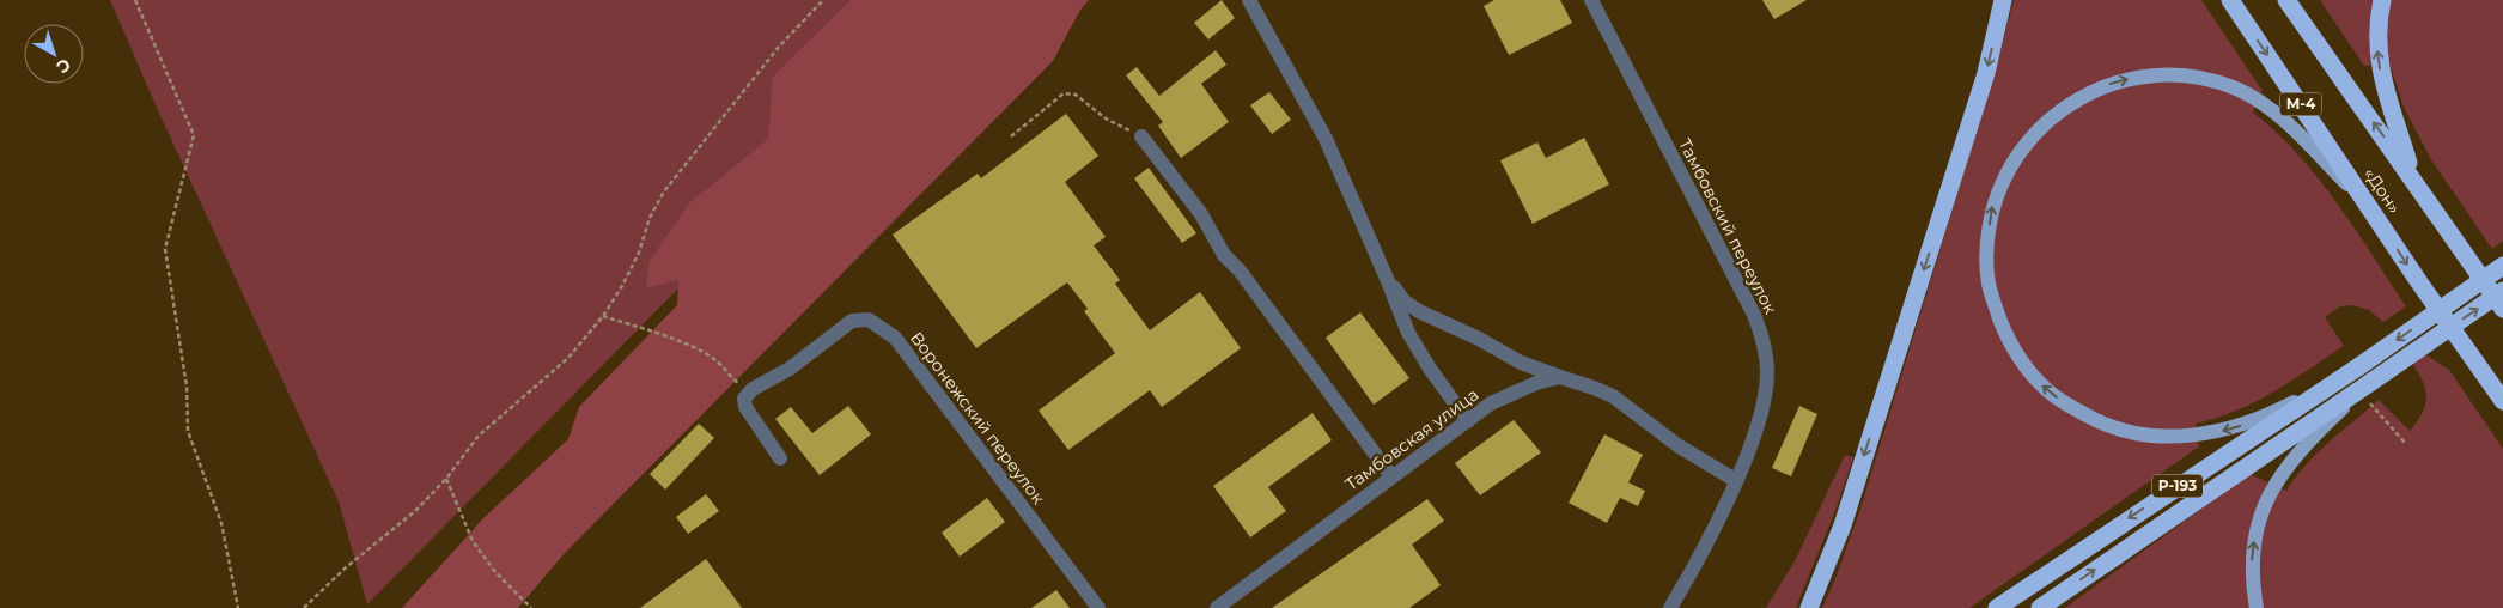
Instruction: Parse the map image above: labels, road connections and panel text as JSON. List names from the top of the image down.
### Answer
{
  "streets": {
    "highway": ["М-4", "«Дон»", "Р-193"],
    "street": ["Тамбовский переулок", "Воронежский переулок", "Тамбовская улица"]
  },
  "north": "bottom right"
}
